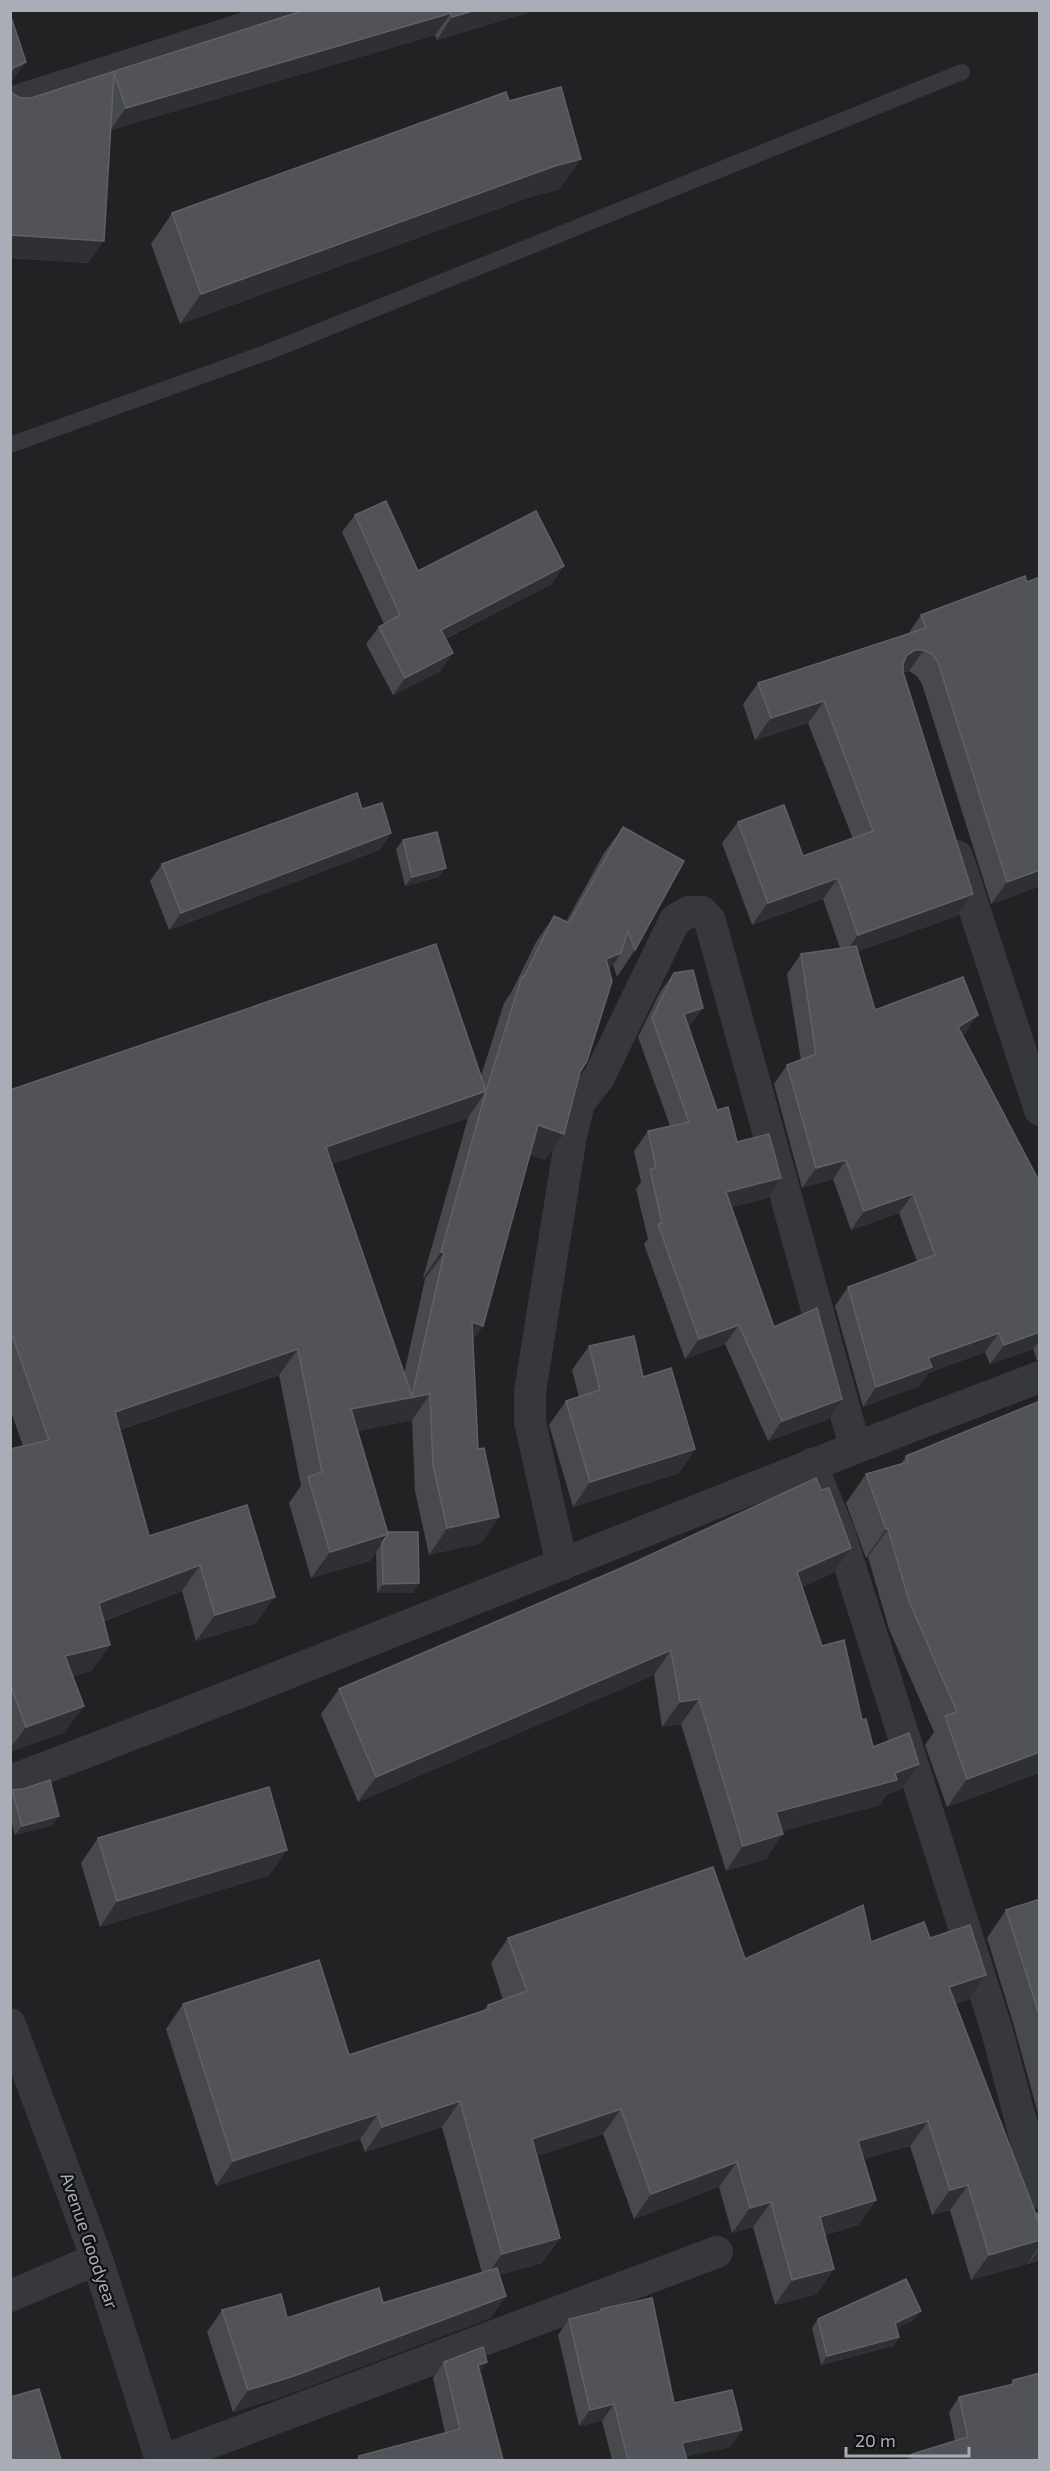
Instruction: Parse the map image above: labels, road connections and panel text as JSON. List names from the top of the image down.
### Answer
{
  "streets": {
    "street": ["Avenue Goodyear"]
  },
  "scale_bar": "20 m"
}
